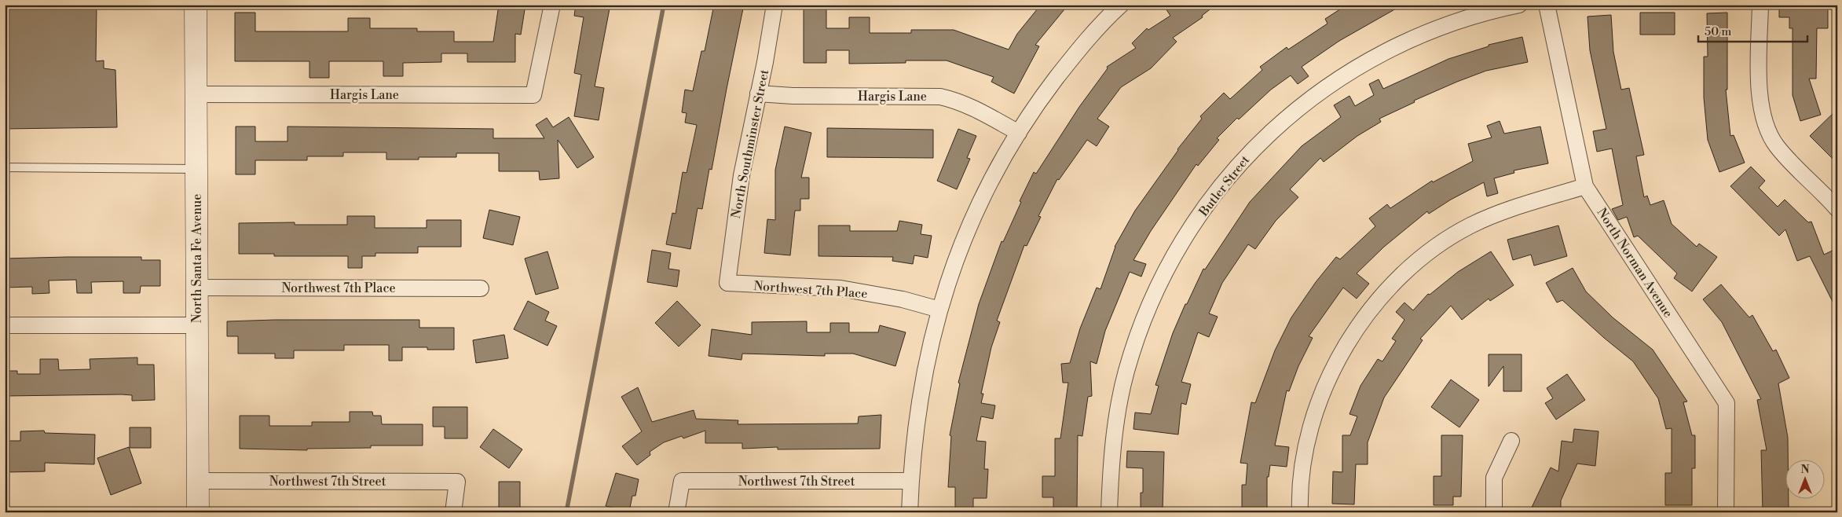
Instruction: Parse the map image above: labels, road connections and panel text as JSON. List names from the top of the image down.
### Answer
{
  "streets": {
    "main road": ["North Santa Fe Avenue"],
    "street": [
      "Hargis Lane",
      "North Southminster Street",
      "Butler Street",
      "North Norman Avenue",
      "Northwest 7th Place",
      "Northwest 7th Street"
    ]
  },
  "crossings": [
    ["Hargis Lane", "North Southminster Street"],
    ["Hargis Lane", "North Santa Fe Avenue"],
    ["North Southminster Street", "Northwest 7th Place"],
    ["North Santa Fe Avenue", "Northwest 7th Place"],
    ["North Santa Fe Avenue", "Northwest 7th Street"]
  ],
  "scale_bar": "50 m",
  "north": "top"
}
